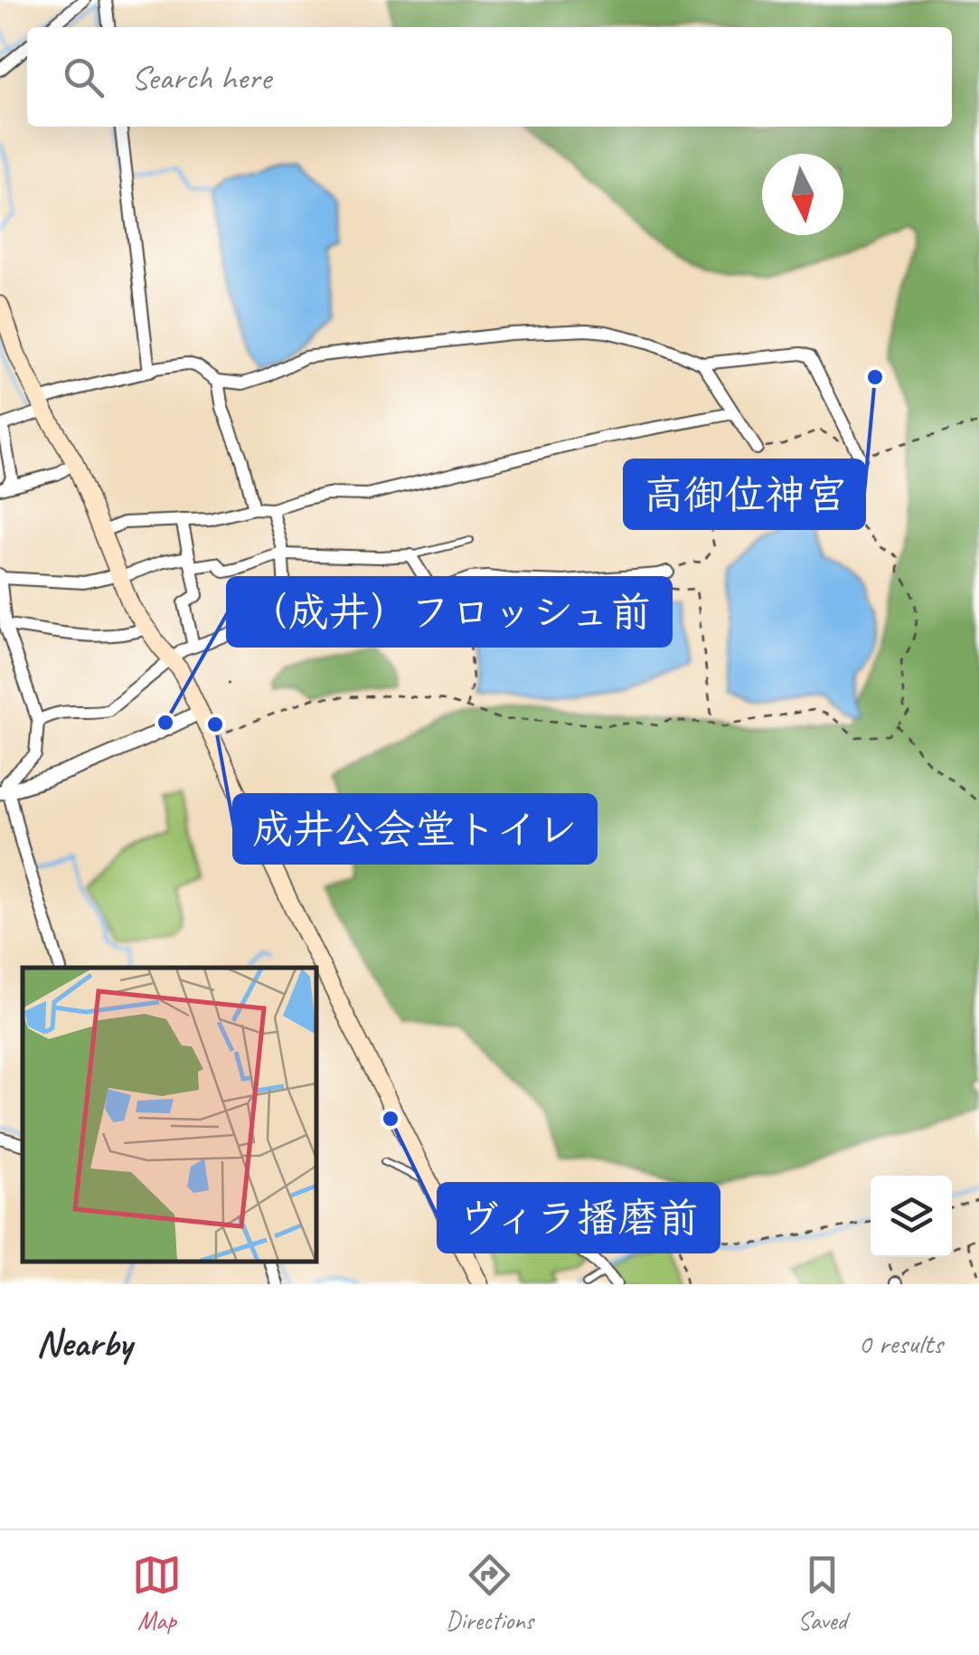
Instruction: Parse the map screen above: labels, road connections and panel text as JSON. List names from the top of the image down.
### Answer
{
  "places": [
    "高御位神宮",
    "（成井）フロッシュ前",
    "成井公会堂トイレ",
    "ヴィラ播磨前"
  ],
  "north": "bottom",
  "page": {
    "search": "Search here",
    "heading": ["Nearby", "0 results"],
    "nav": ["Map", "Directions", "Saved"]
  }
}
